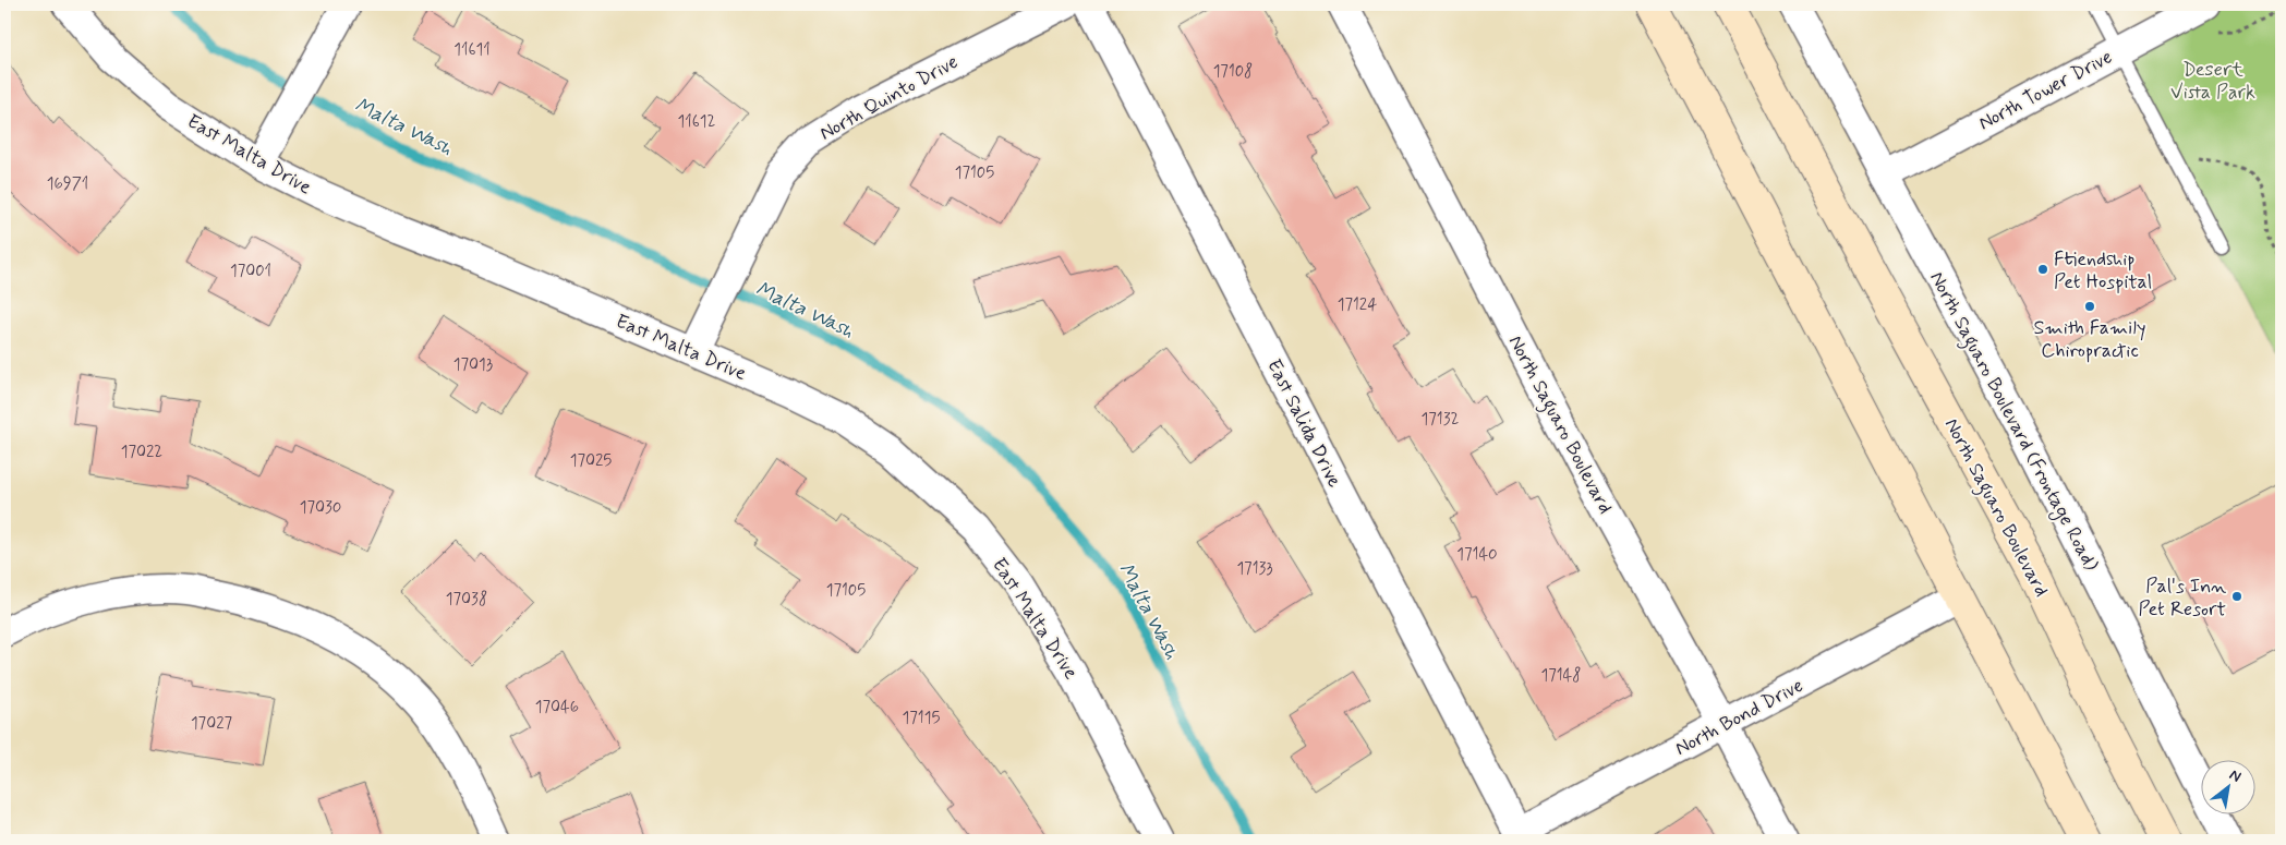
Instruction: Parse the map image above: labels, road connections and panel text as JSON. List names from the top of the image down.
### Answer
{
  "streets": {
    "main road": ["North Saguaro Boulevard"],
    "street": [
      "North Tower Drive",
      "North Quinto Drive",
      "East Malta Drive",
      "North Saguaro Boulevard (Frontage Road)",
      "East Salida Drive",
      "North Bond Drive"
    ]
  },
  "crossings": [
    ["North Tower Drive", "North Saguaro Boulevard (Frontage Road)"],
    ["North Quinto Drive", "East Malta Drive"],
    ["East Salida Drive", "North Bond Drive"],
    ["North Saguaro Boulevard", "North Bond Drive"]
  ],
  "water": ["Malta Wash"],
  "parks": ["Desert Vista Park"],
  "places": ["Ftiendship Pet Hospital", "Smith Family Chiropractic", "Pal's Inn Pet Resort"],
  "house_numbers": [
    "11611",
    "17108",
    "11612",
    "17105",
    "16971",
    "17001",
    "17124",
    "17013",
    "17132",
    "17022",
    "17025",
    "17030",
    "17140",
    "17133",
    "17105",
    "17038",
    "17148",
    "17046",
    "17115",
    "17027"
  ],
  "north": "top right"
}
